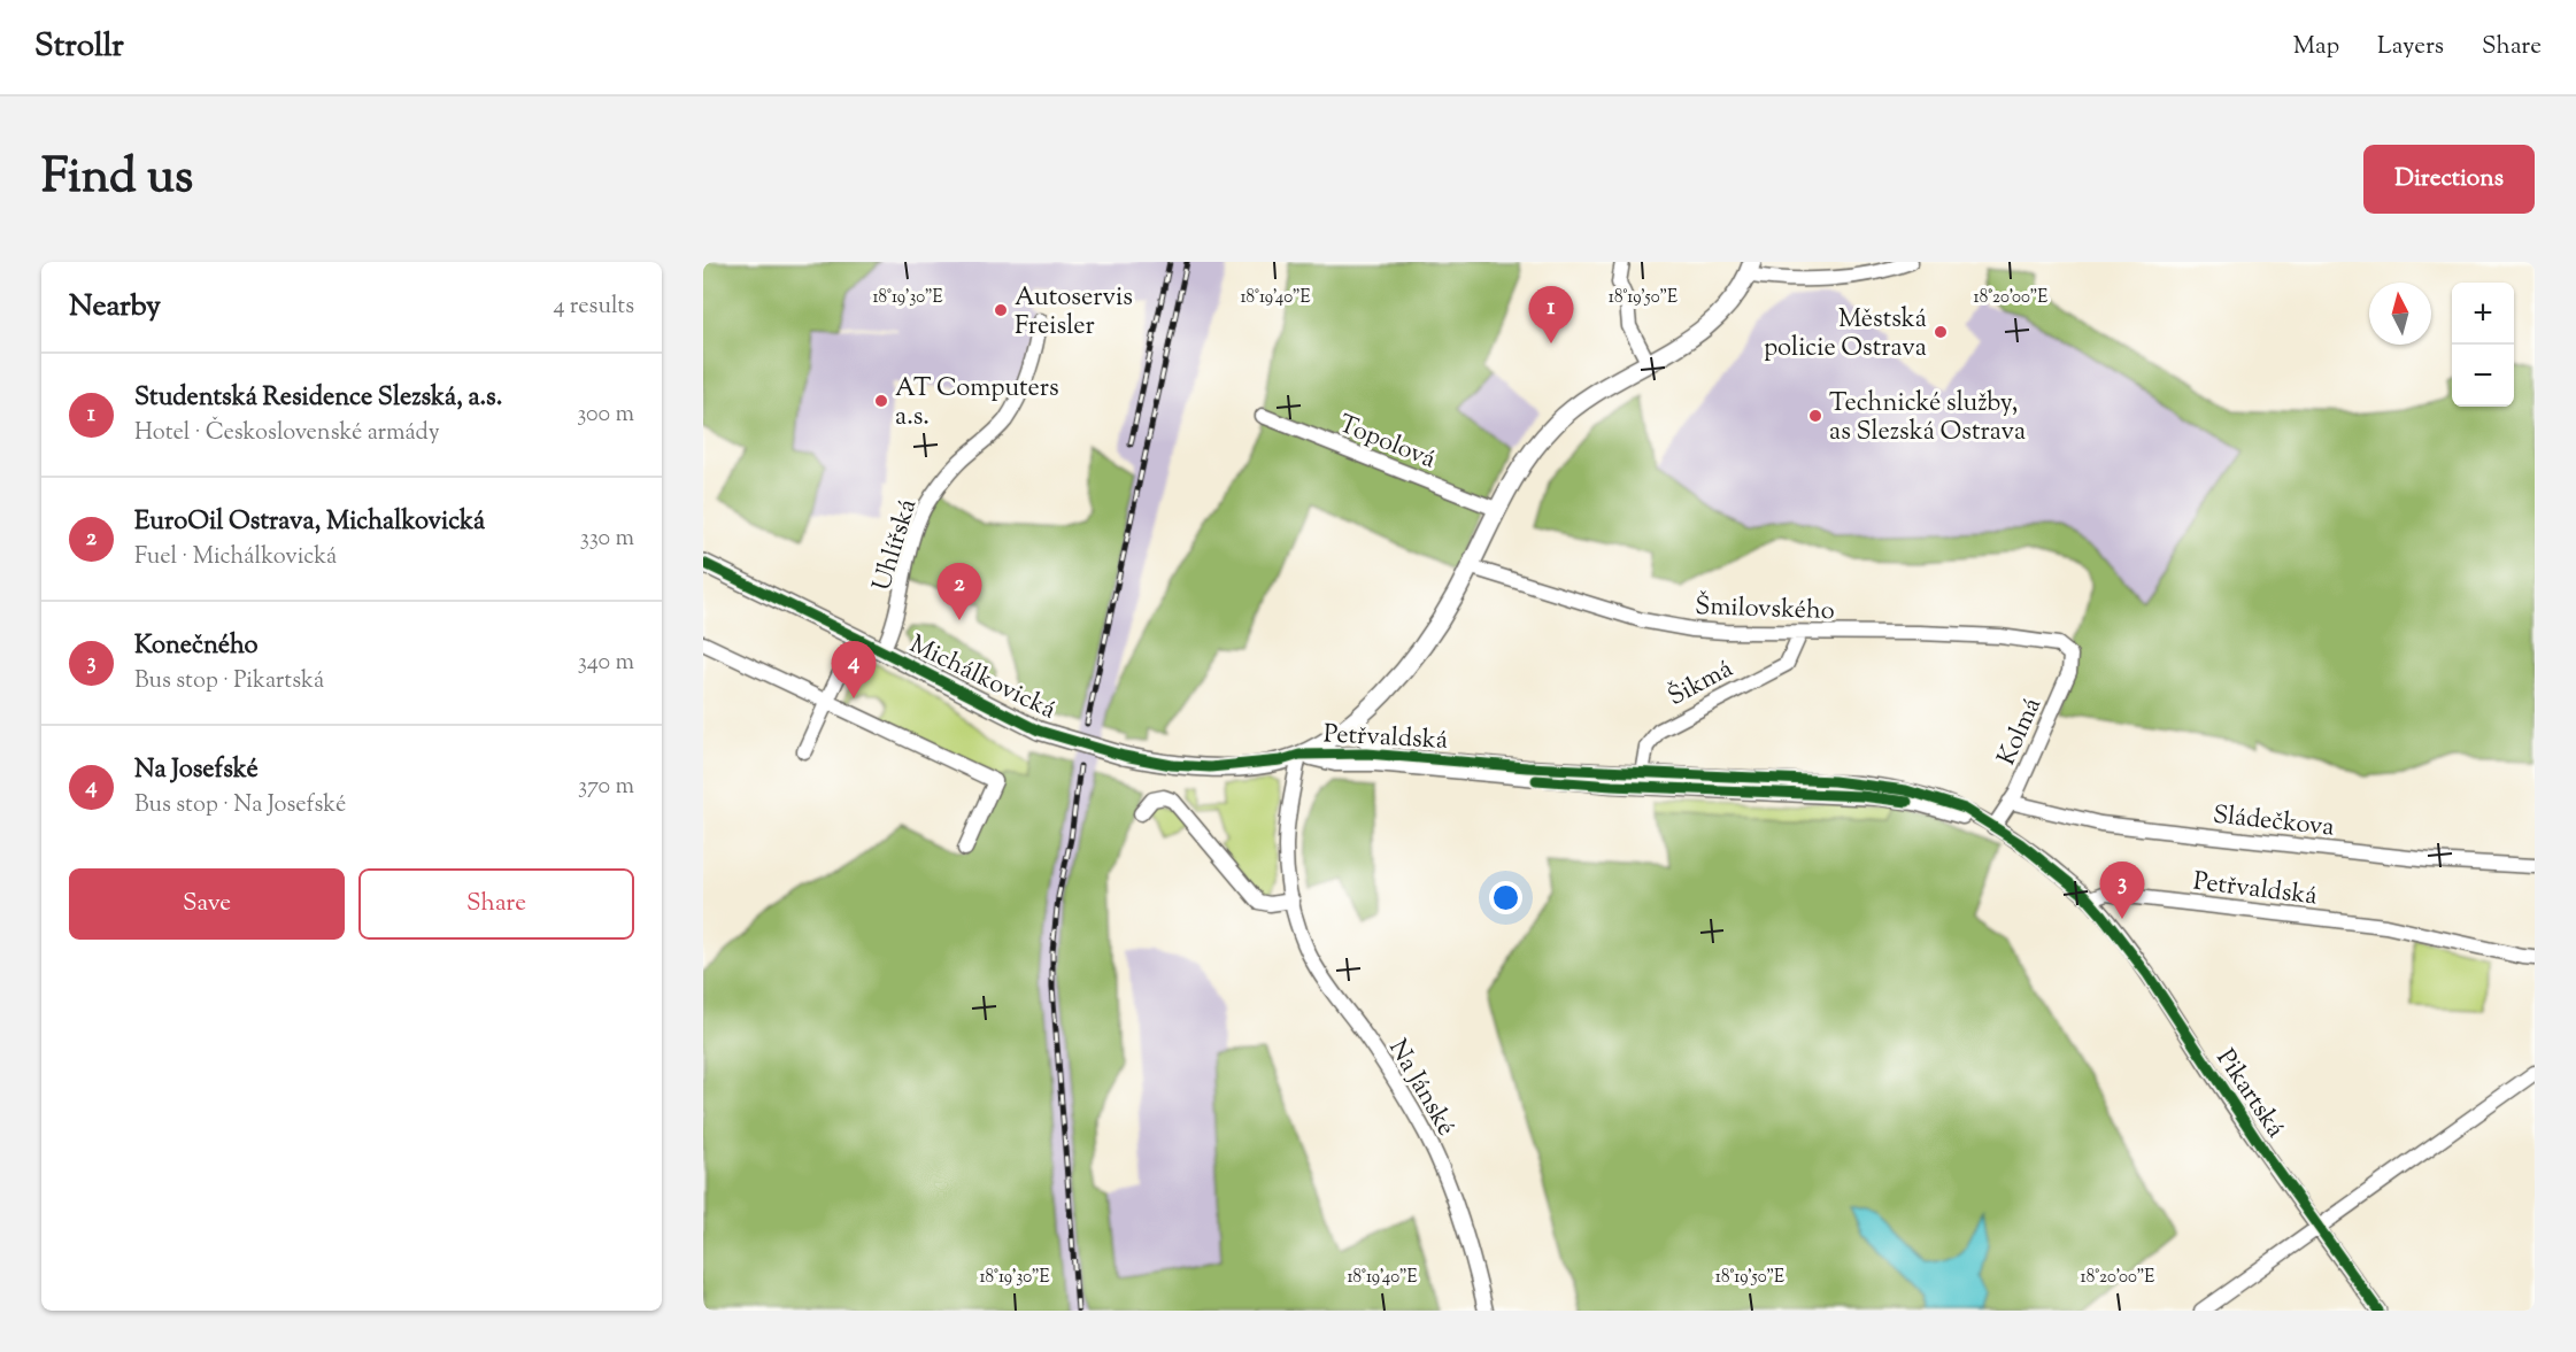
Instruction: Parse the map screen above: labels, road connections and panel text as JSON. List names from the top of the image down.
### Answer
{
  "streets": {
    "street": [
      "Topolová",
      "Uhlířská",
      "Šmilovského",
      "Michálkovická",
      "Šikmá",
      "Kolmá",
      "Petřvaldská",
      "Sládečkova",
      "Na Jánské",
      "Pikartská"
    ]
  },
  "crossings": [
    ["Topolová", "Michálkovická"],
    ["Uhlířská", "Michálkovická"],
    ["Šmilovského", "Michálkovická"],
    ["Šmilovského", "Šikmá"],
    ["Šmilovského", "Kolmá"],
    ["Michálkovická", "Petřvaldská"],
    ["Michálkovická", "Na Jánské"],
    ["Šikmá", "Petřvaldská"],
    ["Kolmá", "Petřvaldská"],
    ["Kolmá", "Sládečkova"],
    ["Petřvaldská", "Na Jánské"],
    ["Petřvaldská", "Pikartská"]
  ],
  "places": [
    "Autoservis Freisler",
    "Městská policie Ostrava",
    "AT Computers a.s.",
    "Technické služby, as Slezská Ostrava"
  ],
  "north": "top",
  "page": {
    "header": "Strollr",
    "nav": ["Map", "Layers", "Share"],
    "title": "Find us",
    "buttons": [
      "Directions",
      ["Save", "Share"]
    ],
    "heading": ["Nearby", "4 results"],
    "map_buttons": ["+", "−"],
    "pins": [
      "1",
      "2",
      "4",
      "3"
    ],
    "list": [
      {
        "mark": "1",
        "name": "Studentská Residence Slezská, a.s.",
        "note": "Hotel · Československé armády",
        "value": "300 m"
      },
      {
        "mark": "2",
        "name": "EuroOil Ostrava, Michalkovická",
        "note": "Fuel · Michálkovická",
        "value": "330 m"
      },
      {
        "mark": "3",
        "name": "Konečného",
        "note": "Bus stop · Pikartská",
        "value": "340 m"
      },
      {
        "mark": "4",
        "name": "Na Josefské",
        "note": "Bus stop · Na Josefské",
        "value": "370 m"
      }
    ]
  },
  "coordinates": [
    "18°19'30\"E",
    "18°19'40\"E",
    "18°19'50\"E",
    "18°20'00\"E"
  ]
}
